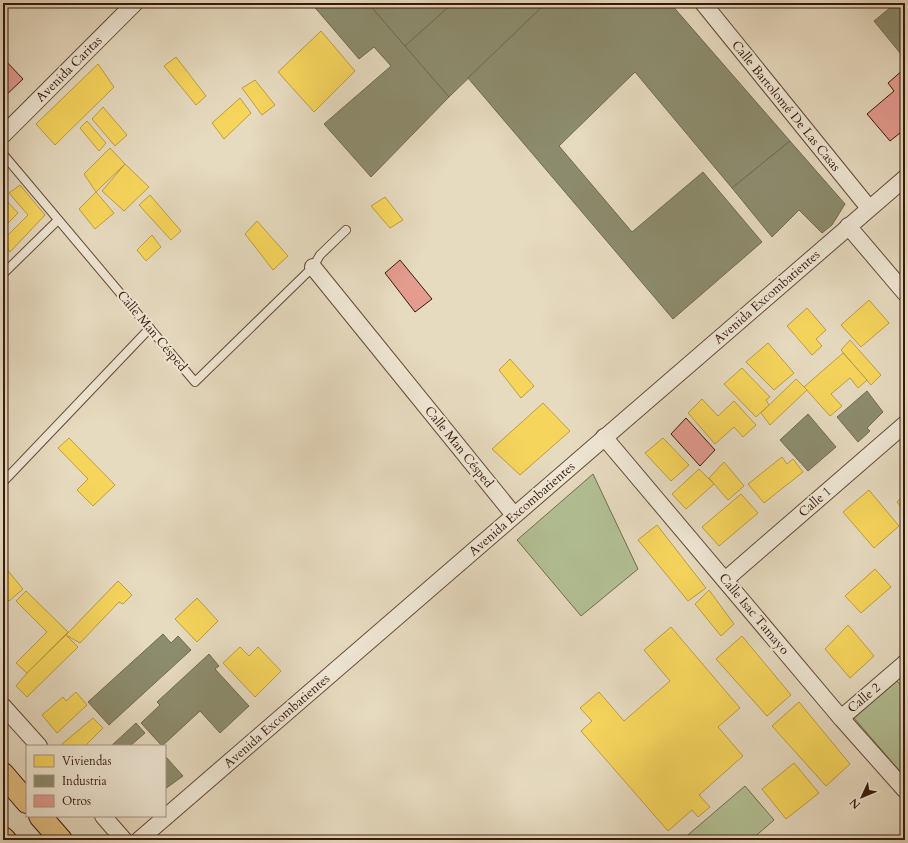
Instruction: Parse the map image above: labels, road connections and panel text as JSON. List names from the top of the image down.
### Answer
{
  "streets": {
    "street": [
      "Avenida Caritas",
      "Calle Bartolomé De Las Casas",
      "Avenida Excombatientes",
      "Calle Man Césped",
      "Calle 1",
      "Calle Isac Tamayo",
      "Calle 2"
    ]
  },
  "crossings": [
    ["Calle Bartolomé De Las Casas", "Avenida Excombatientes"],
    ["Avenida Excombatientes", "Calle Man Césped"],
    ["Avenida Excombatientes", "Calle Isac Tamayo"],
    ["Calle 1", "Calle Isac Tamayo"],
    ["Calle Isac Tamayo", "Calle 2"]
  ],
  "legend": ["Viviendas", "Industria", "Otros"],
  "north": "bottom left"
}
